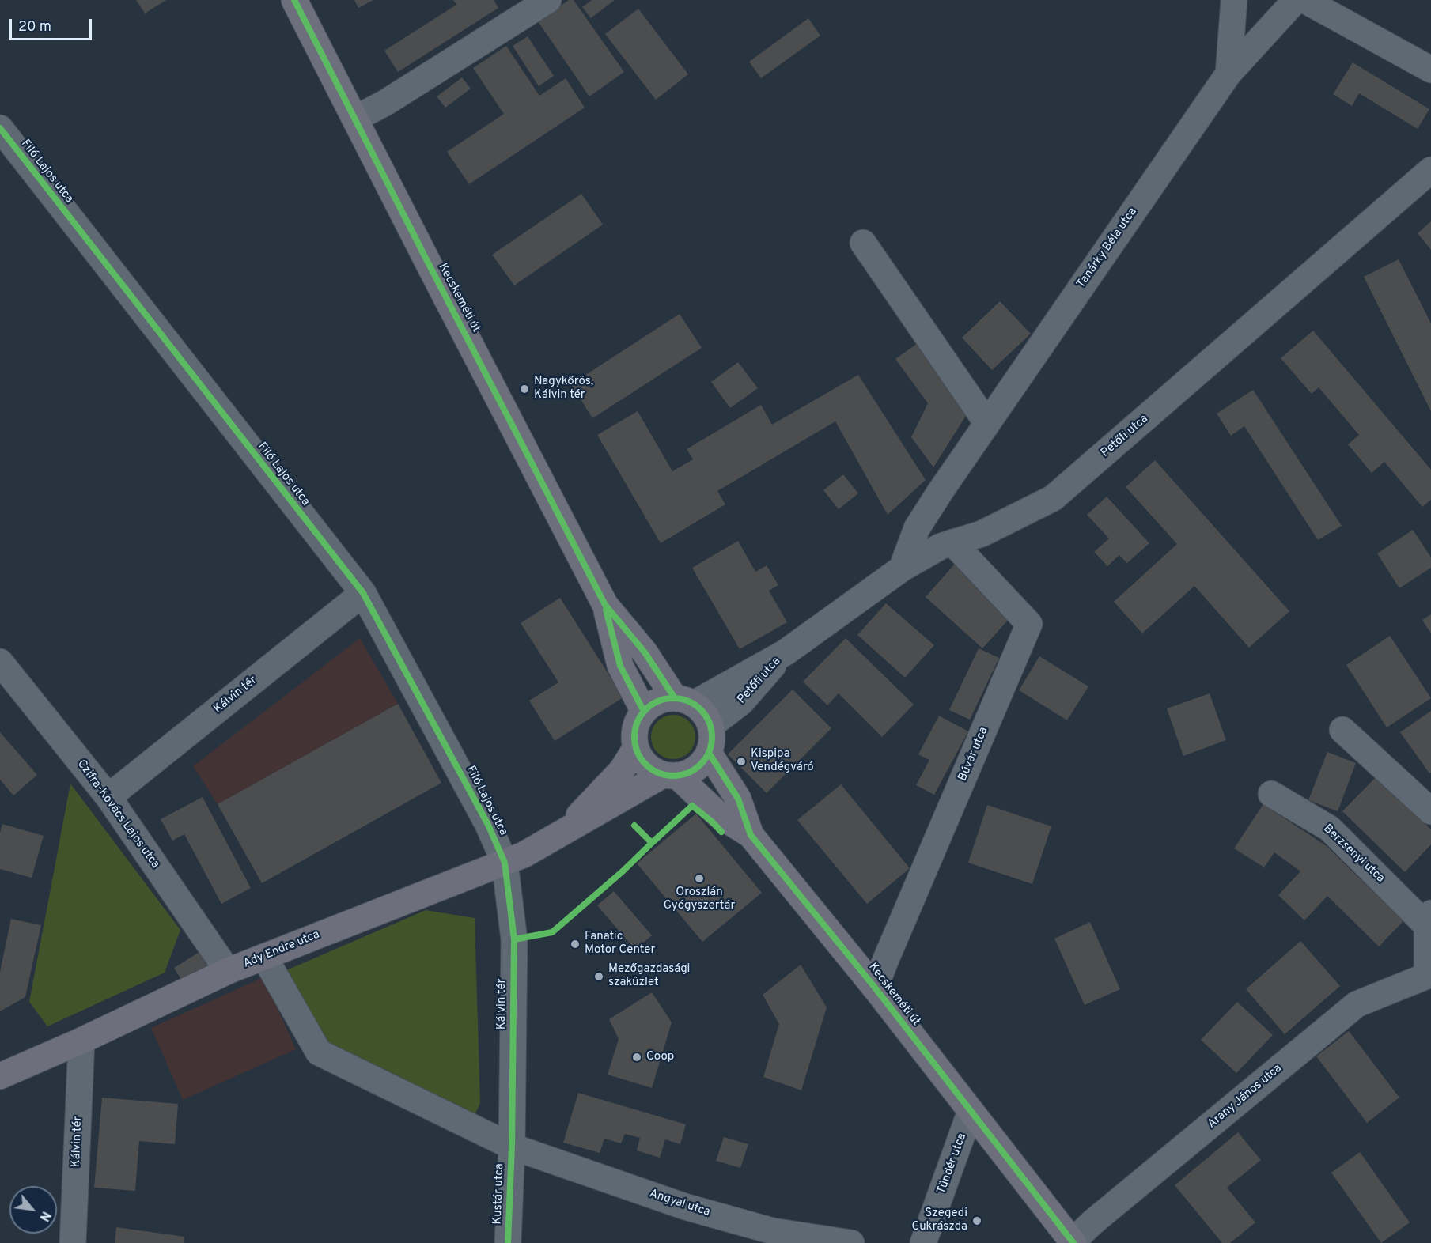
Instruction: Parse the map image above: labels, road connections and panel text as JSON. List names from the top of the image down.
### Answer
{
  "streets": {
    "main road": ["Kecskeméti út", "Ady Endre utca"],
    "street": [
      "Filó Lajos utca",
      "Tanárky Béla utca",
      "Petőfi utca",
      "Kálvin tér",
      "Búvár utca",
      "Czifra-Kovács Lajos utca",
      "Berzsenyi utca",
      "Arany János utca",
      "Tündér utca",
      "Kustár utca",
      "Angyal utca"
    ]
  },
  "crossings": [
    ["Filó Lajos utca", "Kálvin tér"],
    ["Filó Lajos utca", "Ady Endre utca"],
    ["Tanárky Béla utca", "Petőfi utca"],
    ["Kecskeméti út", "Petőfi utca"],
    ["Kecskeméti út", "Búvár utca"],
    ["Kecskeméti út", "Ady Endre utca"],
    ["Kecskeméti út", "Arany János utca"],
    ["Kecskeméti út", "Tündér utca"],
    ["Petőfi utca", "Búvár utca"],
    ["Petőfi utca", "Ady Endre utca"],
    ["Kálvin tér", "Czifra-Kovács Lajos utca"],
    ["Kálvin tér", "Ady Endre utca"],
    ["Kálvin tér", "Kustár utca"],
    ["Kálvin tér", "Angyal utca"],
    ["Czifra-Kovács Lajos utca", "Ady Endre utca"],
    ["Berzsenyi utca", "Arany János utca"],
    ["Kustár utca", "Angyal utca"]
  ],
  "places": [
    "Nagykőrös, Kálvin tér",
    "Kispipa Vendégváró",
    "Oroszlán Gyógyszertár",
    "Fanatic Motor Center",
    "Mezőgazdasági szaküzlet",
    "Coop",
    "Szegedi Cukrászda"
  ],
  "scale_bar": "20 m",
  "north": "bottom right"
}
